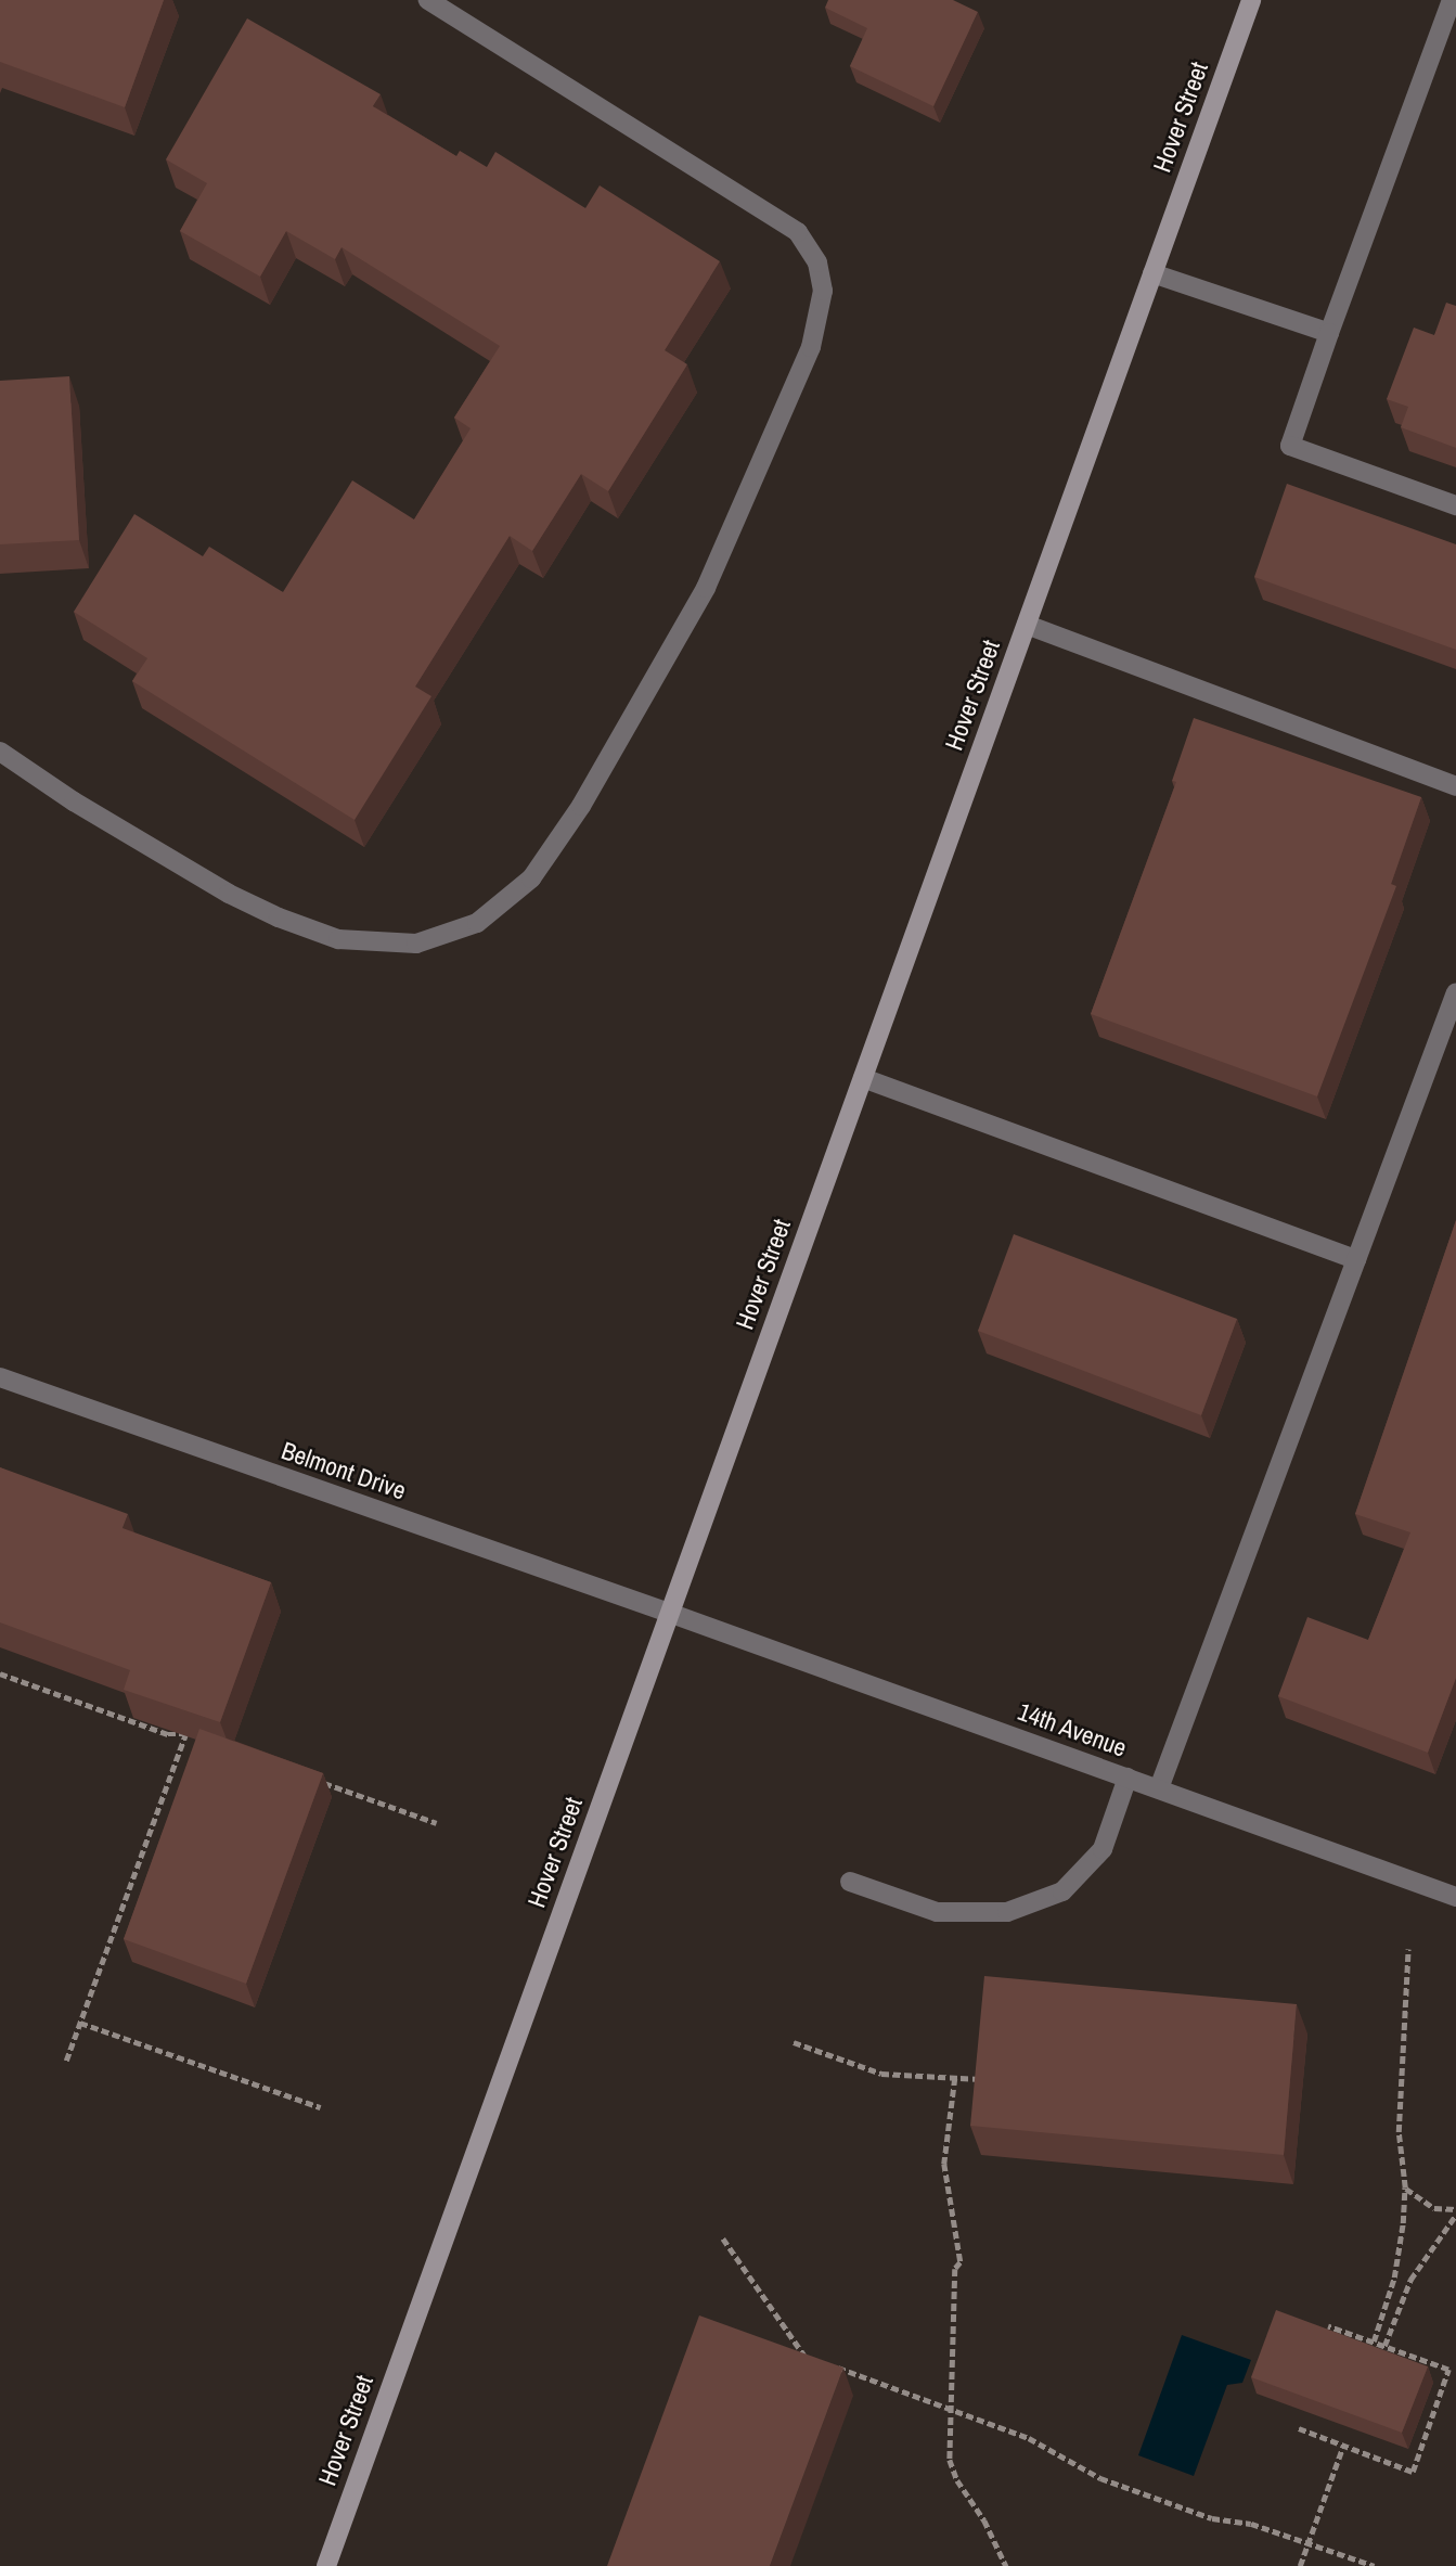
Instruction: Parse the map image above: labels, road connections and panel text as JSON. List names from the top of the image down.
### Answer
{
  "streets": {
    "main road": ["Hover Street"],
    "street": ["Belmont Drive", "14th Avenue"]
  },
  "crossings": [
    ["Hover Street", "Belmont Drive"],
    ["Hover Street", "14th Avenue"],
    ["Belmont Drive", "14th Avenue"]
  ]
}
